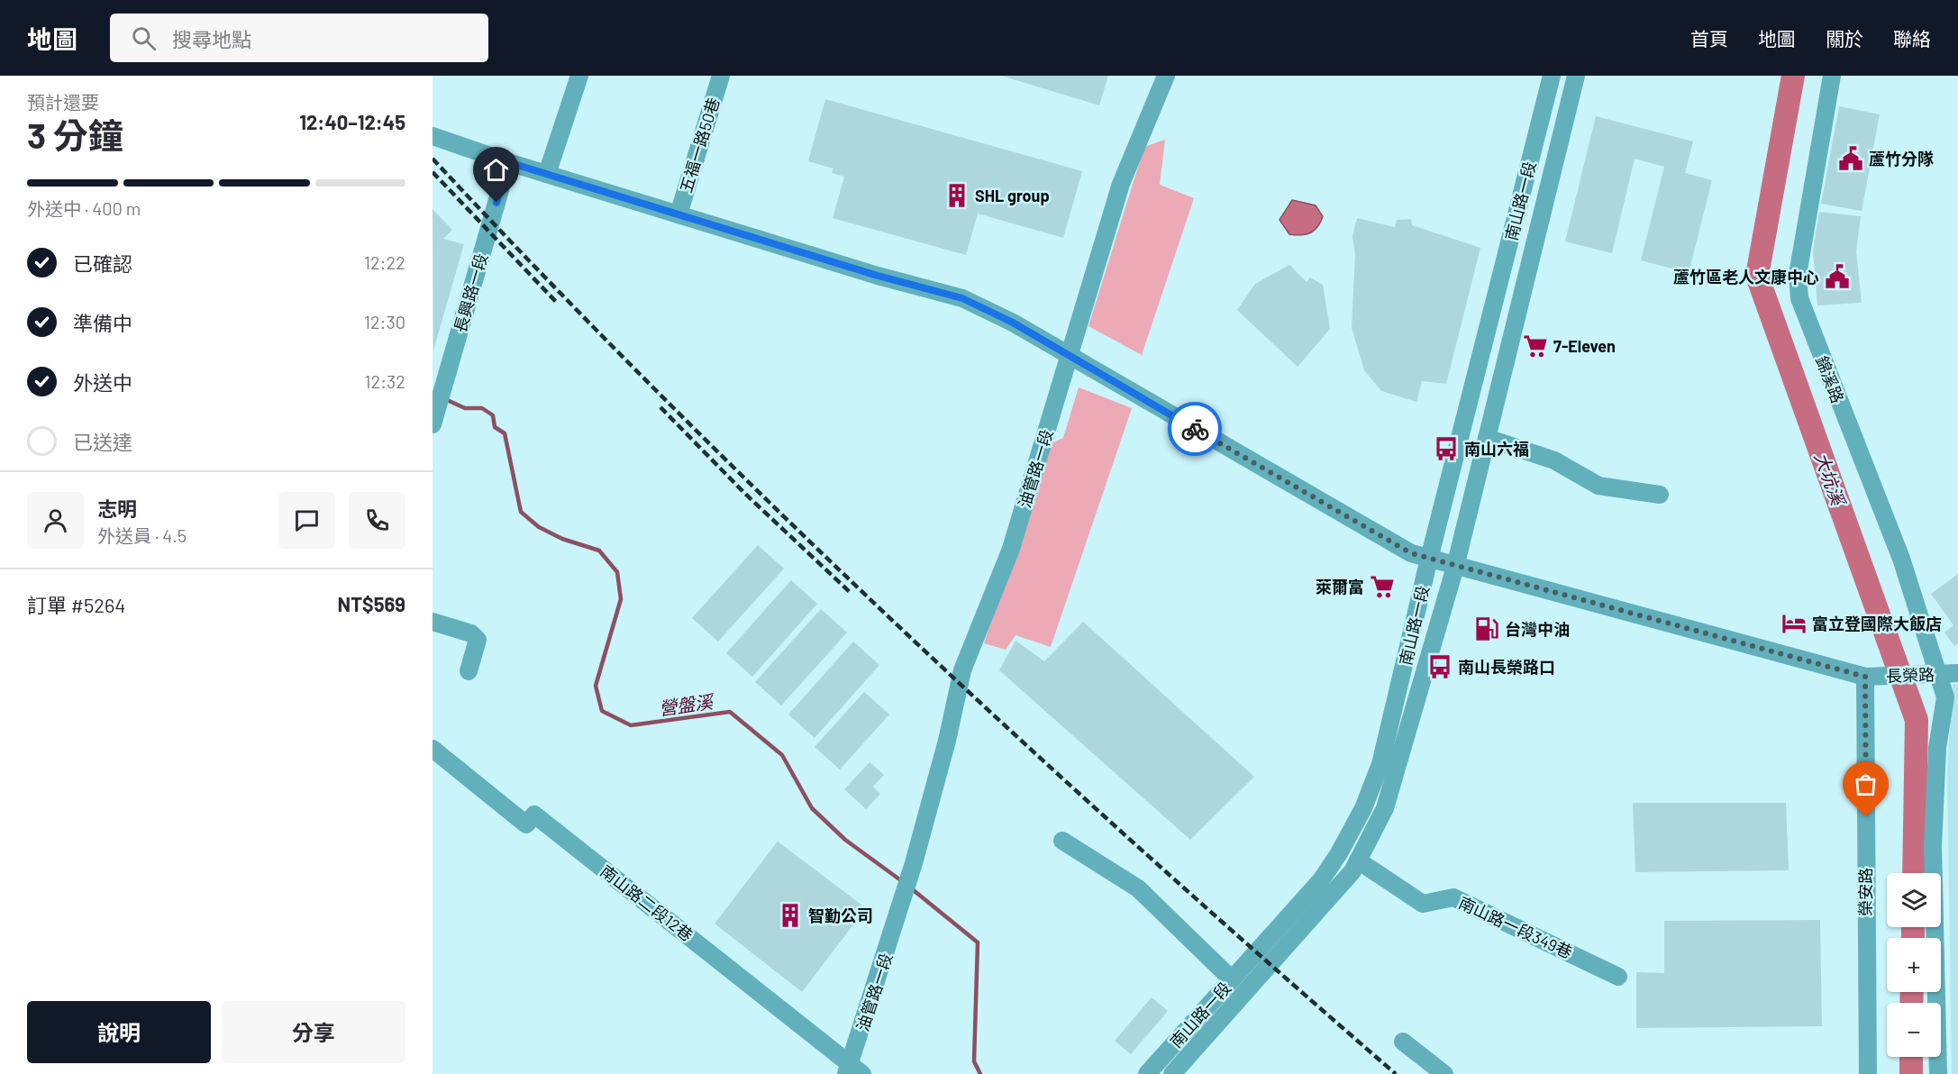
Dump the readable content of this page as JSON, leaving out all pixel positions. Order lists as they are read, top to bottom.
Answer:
{
  "streets": {
    "street": [
      "五福一路50巷",
      "南山路一段",
      "長興路一段",
      "錦溪路",
      "油管路一段",
      "長榮路",
      "榮安路",
      "南山路二段12巷",
      "南山路一段349巷"
    ]
  },
  "crossings": [
    ["五福一路50巷", "長榮路"],
    ["南山路一段", "長榮路"],
    ["南山路一段", "南山路一段349巷"],
    ["長興路一段", "長榮路"],
    ["錦溪路", "長榮路"],
    ["油管路一段", "長榮路"],
    ["油管路一段", "南山路二段12巷"],
    ["長榮路", "榮安路"]
  ],
  "water": ["大坑溪", "營盤溪"],
  "places": {
    "public building": ["蘆竹分隊", "蘆竹區老人文康中心"],
    "building": ["SHL group", "智勤公司"],
    "supermarket": ["7-Eleven", "萊爾富"],
    "bus stop": ["南山六福", "南山長榮路口"],
    "hotel": ["富立登國際大飯店"],
    "fuel station": ["台灣中油"]
  },
  "page": {
    "header": "地圖",
    "search": "搜尋地點",
    "nav": [
      "首頁",
      "地圖",
      "關於",
      "聯絡"
    ],
    "heading": ["3 分鐘", "預計還要", "12:40–12:45"],
    "panel": [
      "志明",
      "外送員 · 4.5",
      "訂單 #5264",
      "NT$569"
    ],
    "bar": "外送中 · 400 m",
    "list": [
      ["已確認", "12:22"],
      ["準備中", "12:30"],
      ["外送中", "12:32"],
      "已送達"
    ],
    "map_buttons": ["+", "−"],
    "buttons": ["說明", "分享"]
  }
}
